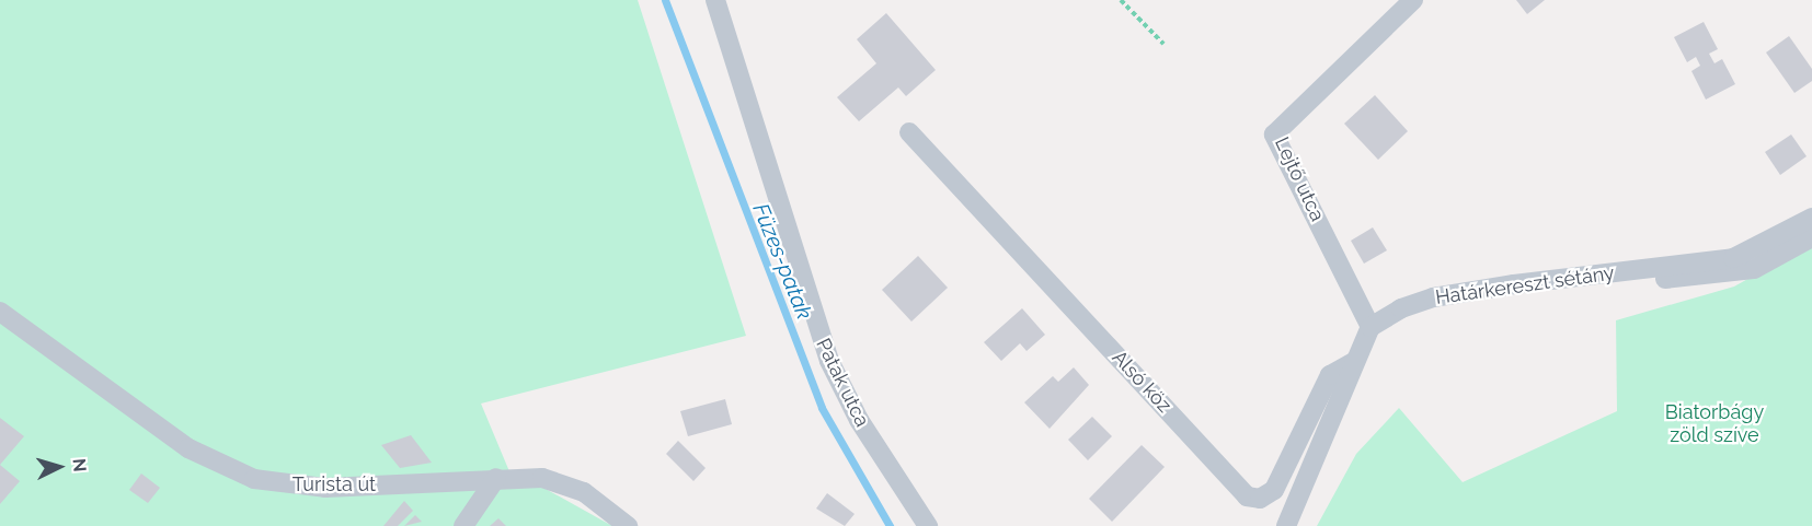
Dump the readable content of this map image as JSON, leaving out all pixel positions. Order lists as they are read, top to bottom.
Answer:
{
  "streets": {
    "street": [
      "Lejtő utca",
      "Határkereszt sétány",
      "Alsó köz",
      "Patak utca",
      "Turista út"
    ]
  },
  "crossings": [
    ["Lejtő utca", "Határkereszt sétány"]
  ],
  "water": ["Füzes-patak"],
  "parks": ["Biatorbágy zöld szíve"],
  "north": "right"
}
